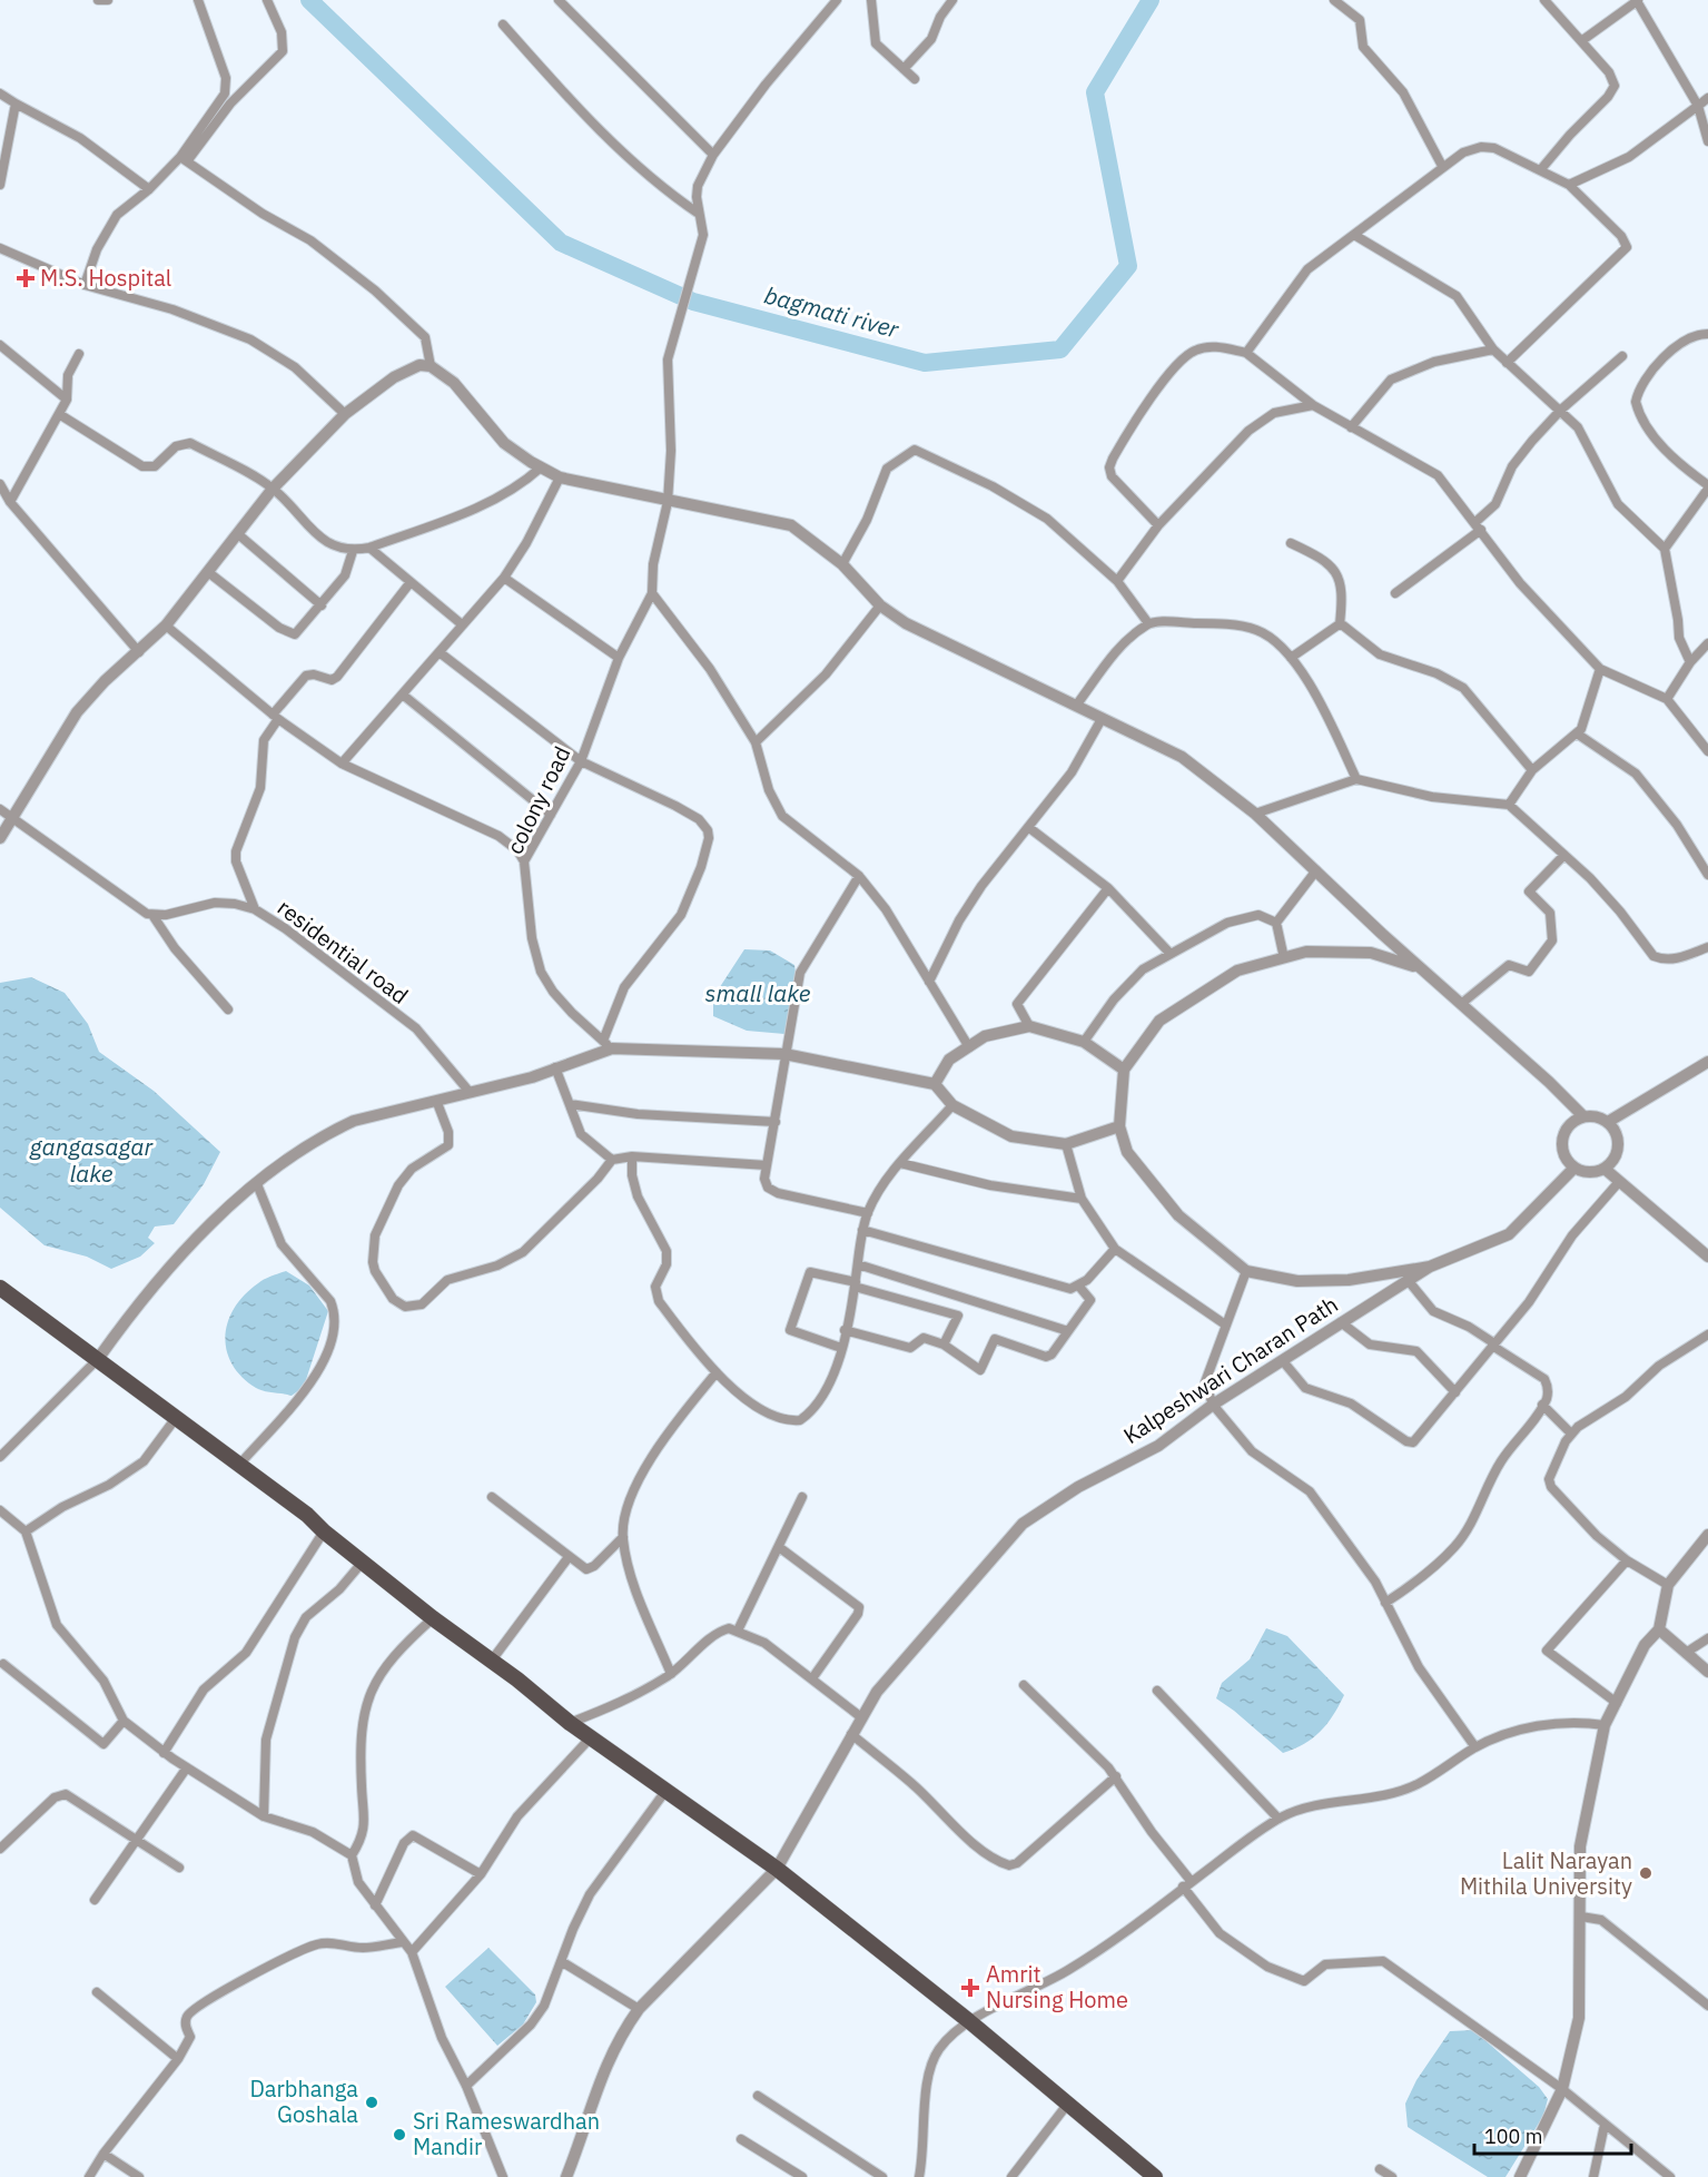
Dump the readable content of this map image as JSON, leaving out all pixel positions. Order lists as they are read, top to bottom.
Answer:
{
  "streets": {
    "street": ["colony road", "residential road", "Kalpeshwari Charan Path"]
  },
  "water": ["bagmati river", "small lake", "gangasagar lake"],
  "places": {
    "health": ["M.S. Hospital", "Amrit Nursing Home"],
    "other": ["Lalit Narayan Mithila University", "Darbhanga Goshala", "Sri Rameswardhan Mandir"]
  },
  "scale_bar": "100 m"
}
